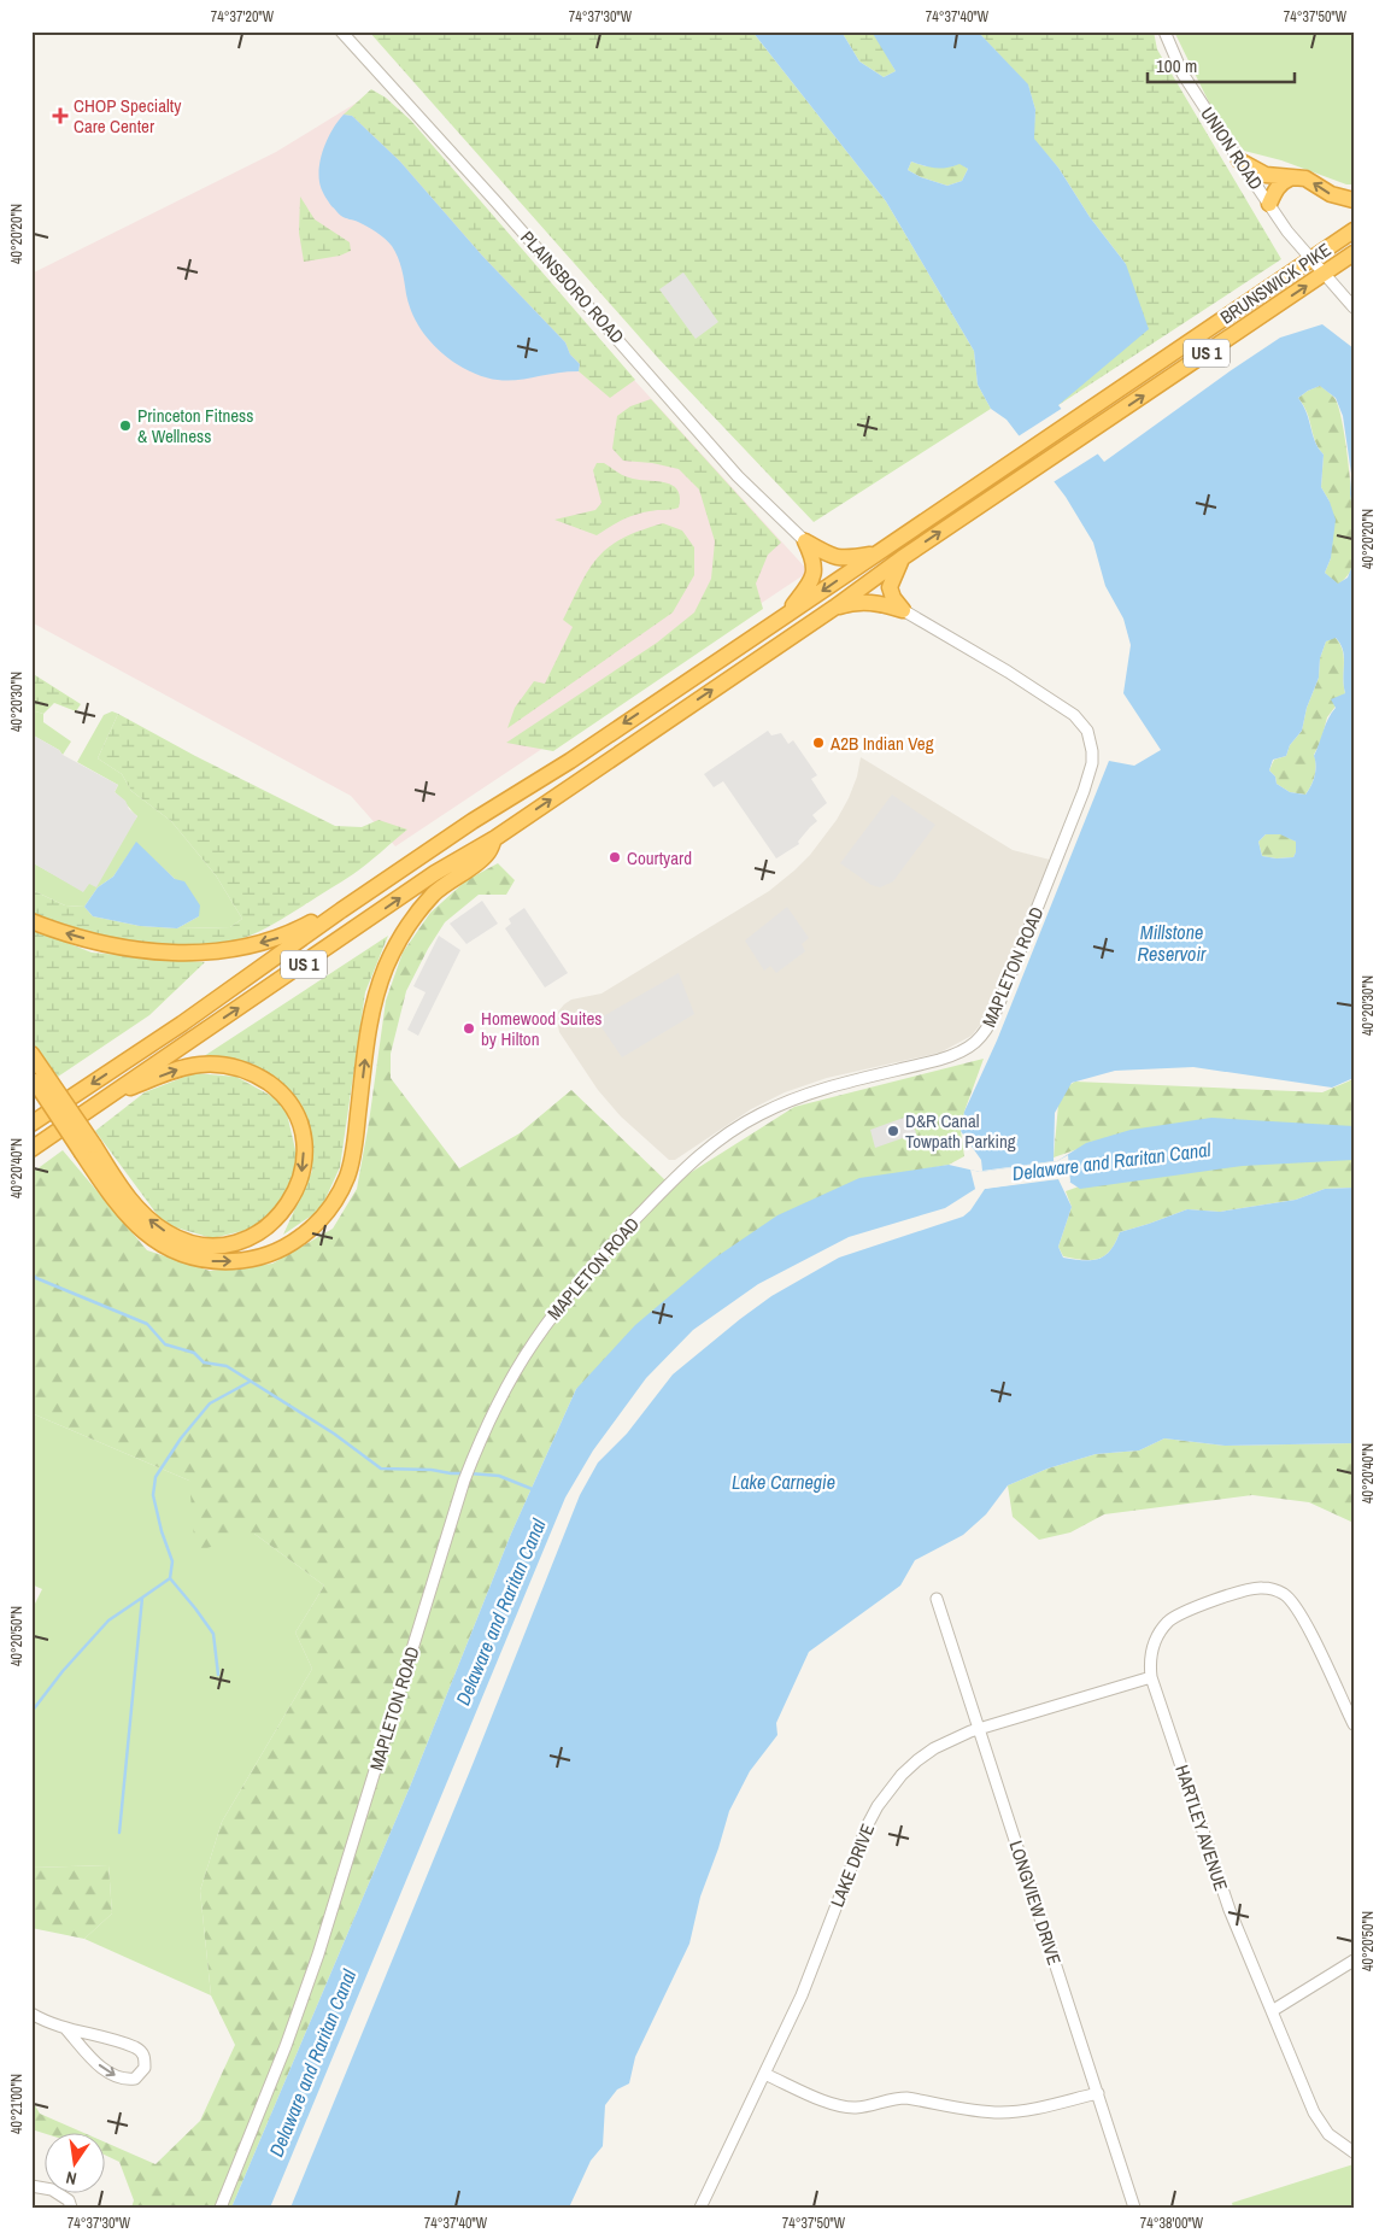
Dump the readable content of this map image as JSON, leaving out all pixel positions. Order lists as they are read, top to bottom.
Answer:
{
  "streets": {
    "highway": ["BRUNSWICK PIKE", "US 1"],
    "street": [
      "UNION ROAD",
      "PLAINSBORO ROAD",
      "MAPLETON ROAD",
      "HARTLEY AVENUE",
      "LAKE DRIVE",
      "LONGVIEW DRIVE"
    ]
  },
  "crossings": [
    ["UNION ROAD", "BRUNSWICK PIKE"],
    ["BRUNSWICK PIKE", "US 1"],
    ["HARTLEY AVENUE", "LAKE DRIVE"],
    ["LAKE DRIVE", "LONGVIEW DRIVE"]
  ],
  "water": ["Millstone Reservoir", "Delaware and Raritan Canal", "Lake Carnegie"],
  "places": {
    "health": ["CHOP Specialty Care Center"],
    "other": [
      "Princeton Fitness & Wellness",
      "A2B Indian Veg",
      "Courtyard",
      "Homewood Suites by Hilton",
      "D&R Canal Towpath Parking"
    ]
  },
  "scale_bar": "100 m",
  "north": "bottom",
  "coordinates": [
    "74°37'20\"W",
    "74°37'30\"W",
    "74°37'40\"W",
    "74°37'50\"W",
    "40°20'20\"N",
    "40°20'30\"N",
    "40°20'40\"N",
    "40°20'50\"N",
    "40°21'00\"N",
    "74°38'00\"W"
  ]
}
